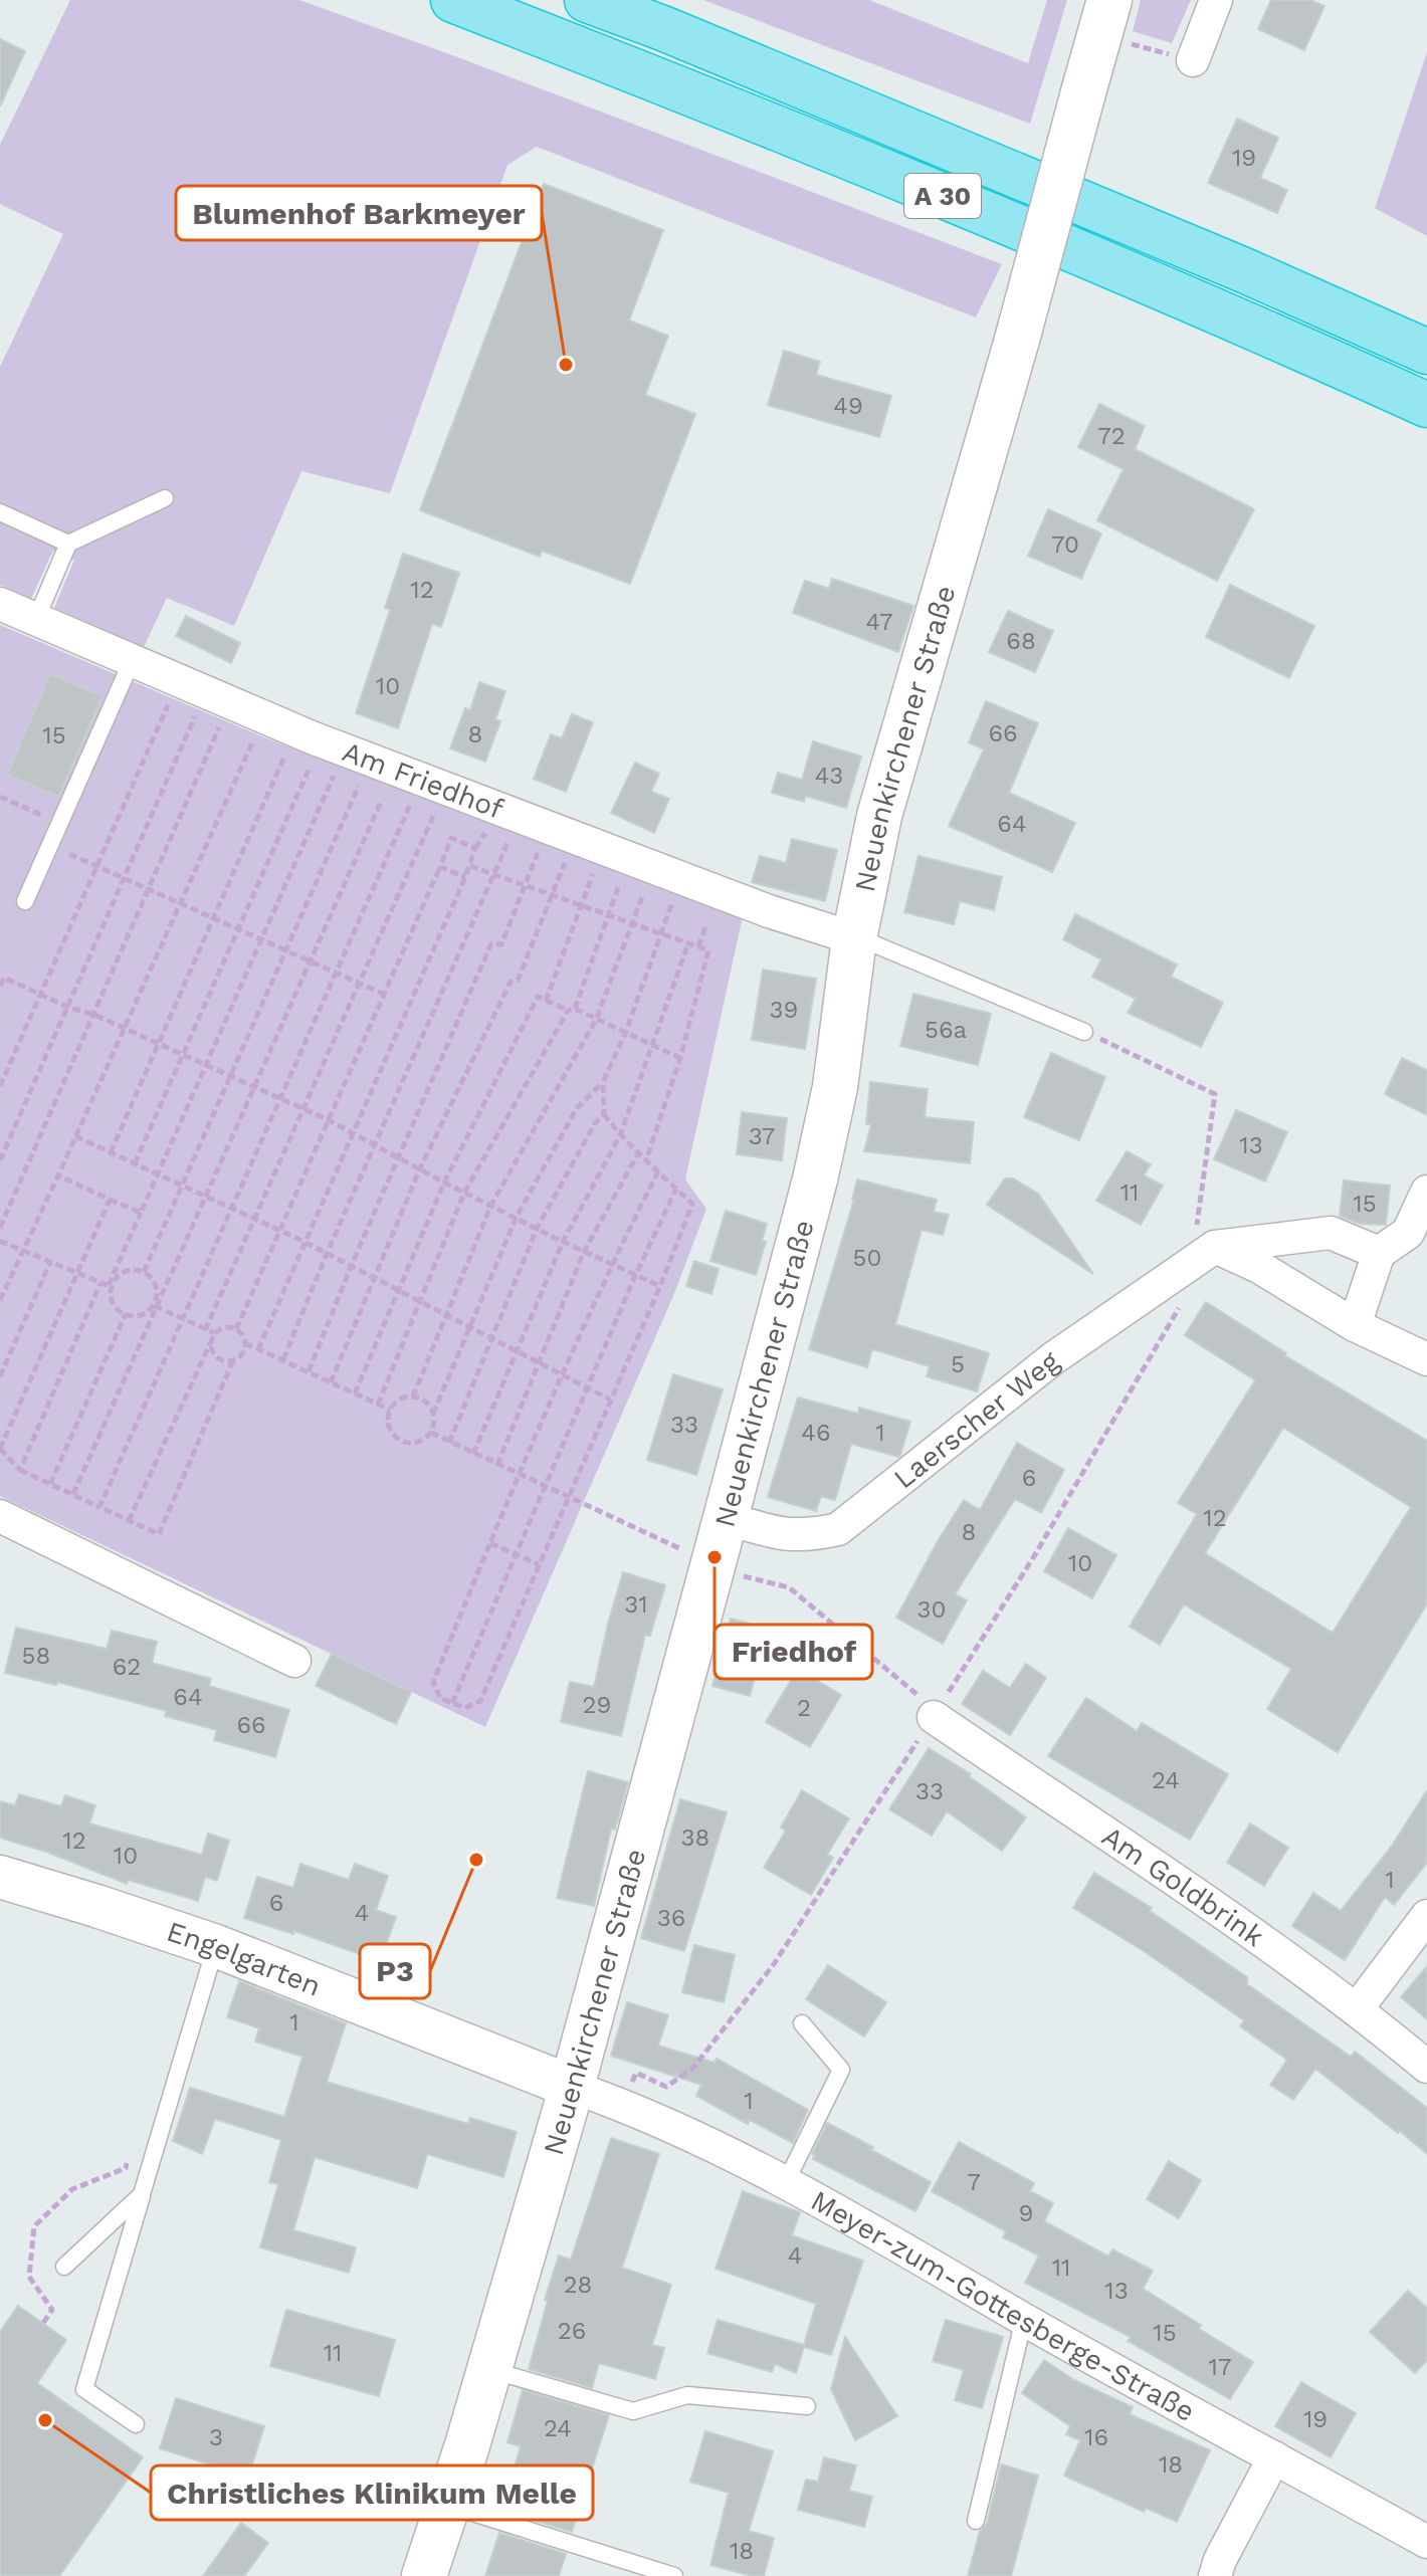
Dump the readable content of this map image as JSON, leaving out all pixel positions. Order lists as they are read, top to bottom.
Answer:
{
  "streets": {
    "highway": ["A 30"],
    "main road": ["Neuenkirchener Straße"],
    "street": [
      "Am Friedhof",
      "Laerscher Weg",
      "Am Goldbrink",
      "Engelgarten",
      "Meyer-zum-Gottesberge-Straße"
    ]
  },
  "crossings": [
    ["Neuenkirchener Straße", "Am Friedhof"],
    ["Neuenkirchener Straße", "Laerscher Weg"],
    ["Neuenkirchener Straße", "Engelgarten"],
    ["Neuenkirchener Straße", "Meyer-zum-Gottesberge-Straße"],
    ["Engelgarten", "Meyer-zum-Gottesberge-Straße"]
  ],
  "places": [
    "Blumenhof Barkmeyer",
    "Friedhof",
    "P3",
    "Christliches Klinikum Melle"
  ],
  "house_numbers": [
    "19",
    "49",
    "72",
    "70",
    "12",
    "47",
    "68",
    "10",
    "66",
    "8",
    "15",
    "43",
    "64",
    "39",
    "56a",
    "37",
    "13",
    "11",
    "15",
    "50",
    "5",
    "33",
    "46",
    "1",
    "6",
    "12",
    "8",
    "10",
    "31",
    "30",
    "58",
    "62",
    "64",
    "29",
    "2",
    "66",
    "24",
    "33",
    "38",
    "12",
    "10",
    "1",
    "6",
    "4",
    "36",
    "1",
    "1",
    "7",
    "9",
    "4",
    "11",
    "28",
    "13",
    "26",
    "15",
    "11",
    "17",
    "19",
    "24",
    "3",
    "16",
    "18",
    "18"
  ]
}
